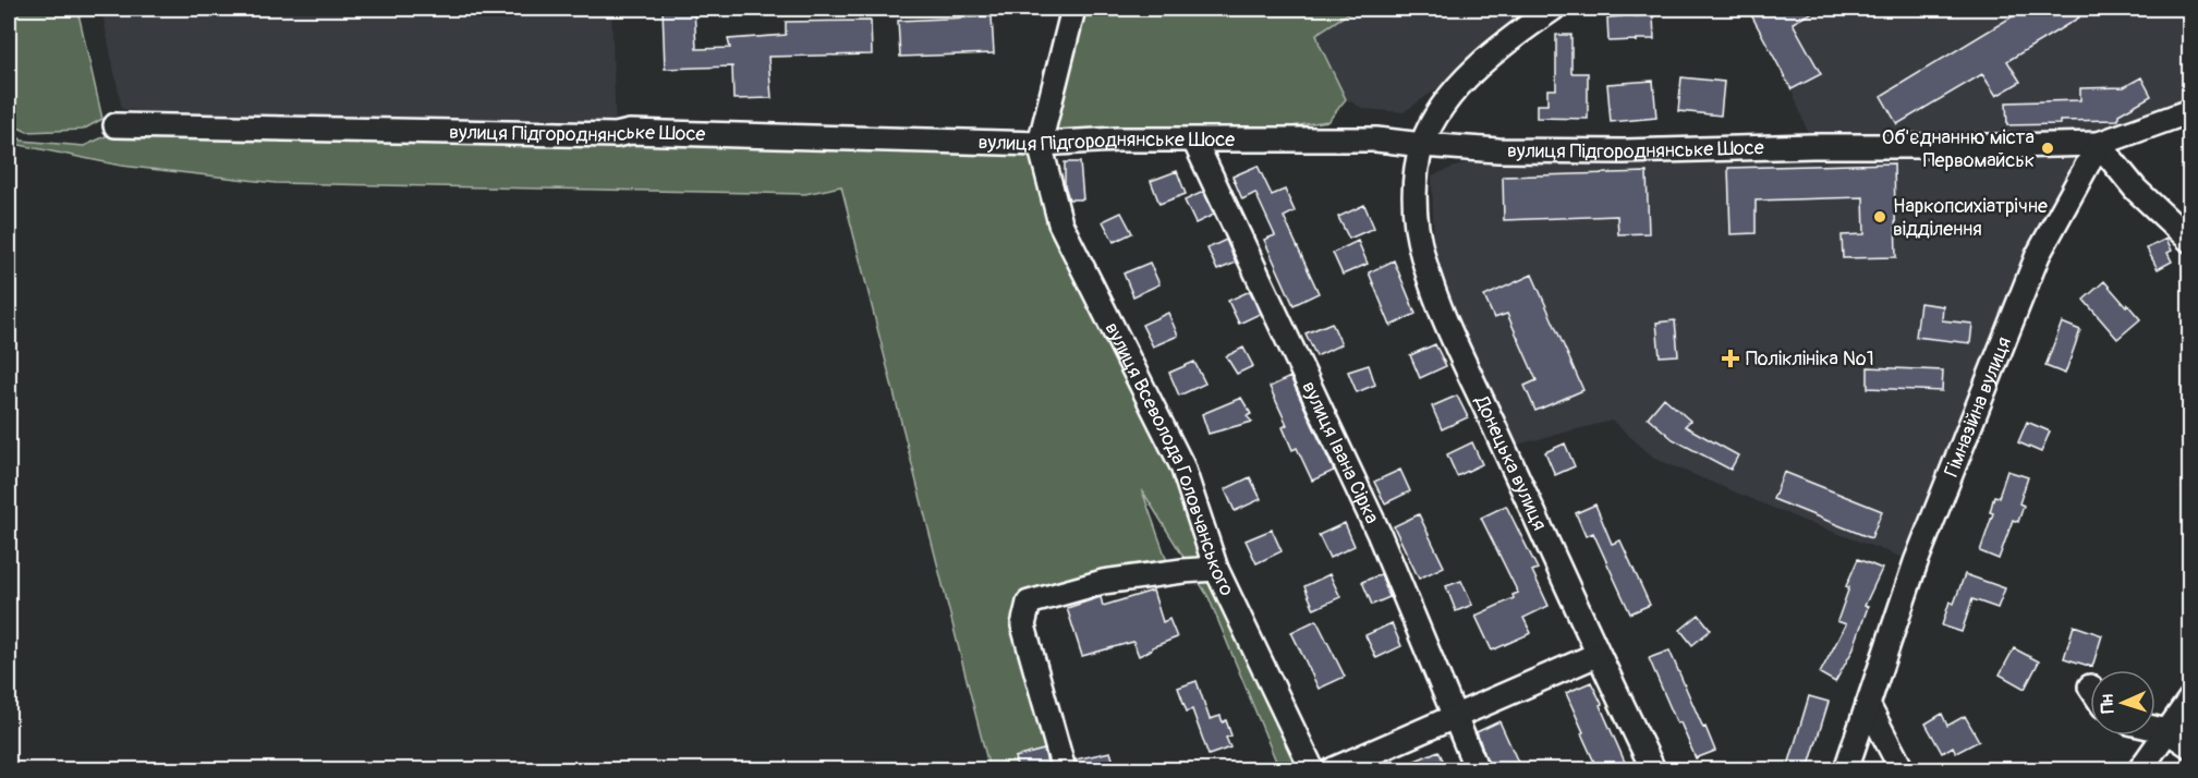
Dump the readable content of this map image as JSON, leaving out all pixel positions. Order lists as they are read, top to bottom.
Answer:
{
  "streets": {
    "street": [
      "вулиця Підгороднянське Шосе",
      "Гімназійна вулиця",
      "вулиця Івана Сірка",
      "вулиця Всеволода Головчанського",
      "Донецька вулиця"
    ]
  },
  "crossings": [
    ["вулиця Підгороднянське Шосе", "Гімназійна вулиця"],
    ["вулиця Підгороднянське Шосе", "вулиця Івана Сірка"],
    ["вулиця Підгороднянське Шосе", "вулиця Всеволода Головчанського"],
    ["вулиця Підгороднянське Шосе", "Донецька вулиця"]
  ],
  "places": {
    "other": ["Об'єднанню міста Первомайськ", "Наркопсихіатрічне відділення"],
    "health": ["Поліклініка №1"]
  },
  "north": "left"
}
